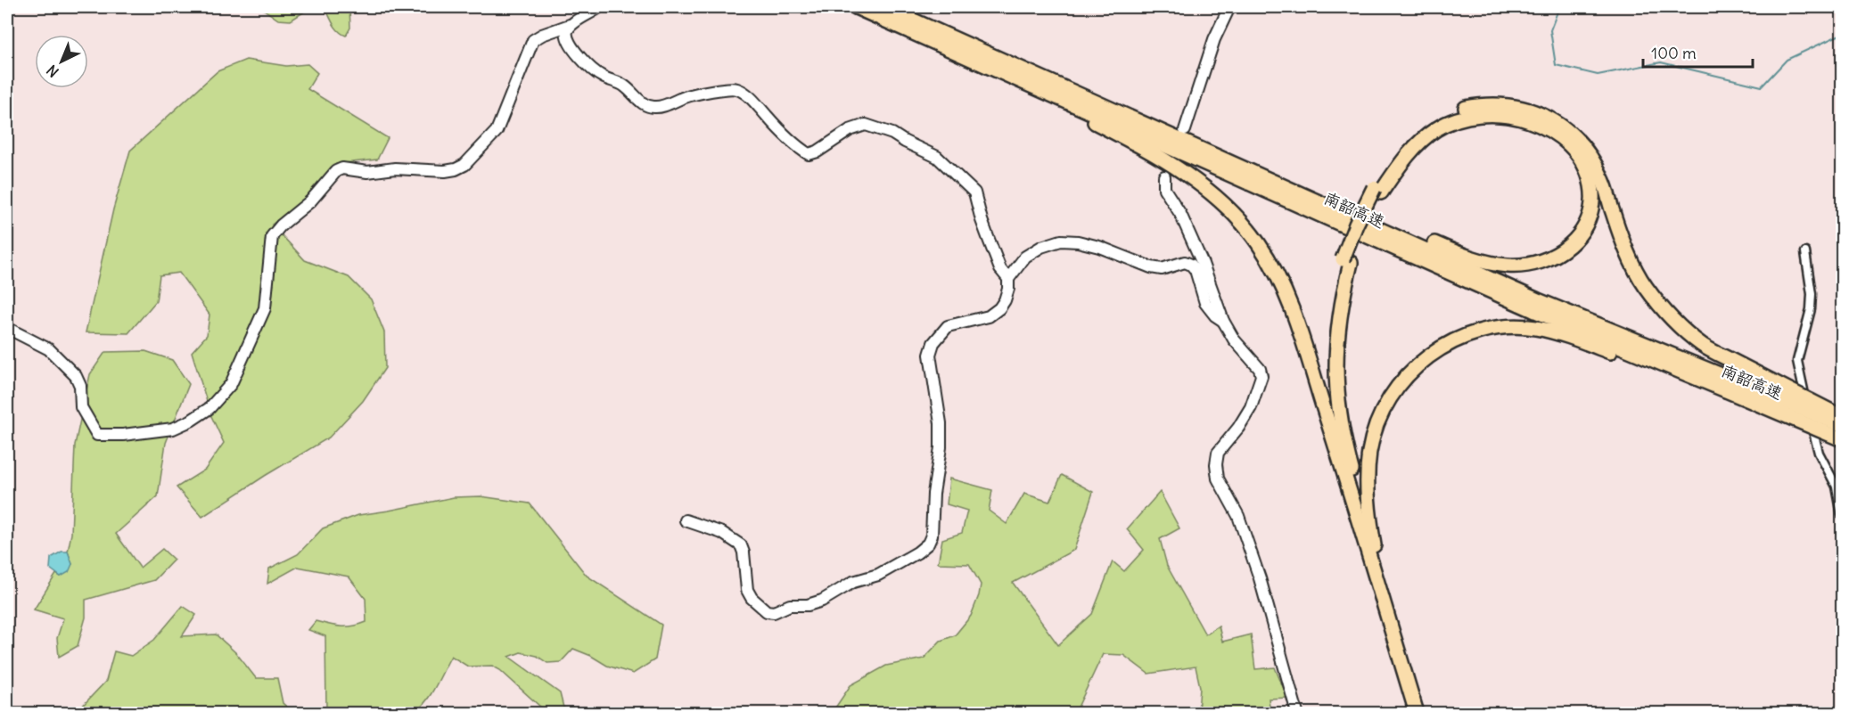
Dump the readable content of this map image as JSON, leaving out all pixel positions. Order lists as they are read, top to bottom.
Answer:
{
  "streets": {
    "highway": ["南韶高速"]
  },
  "scale_bar": "100 m",
  "north": "bottom left"
}
